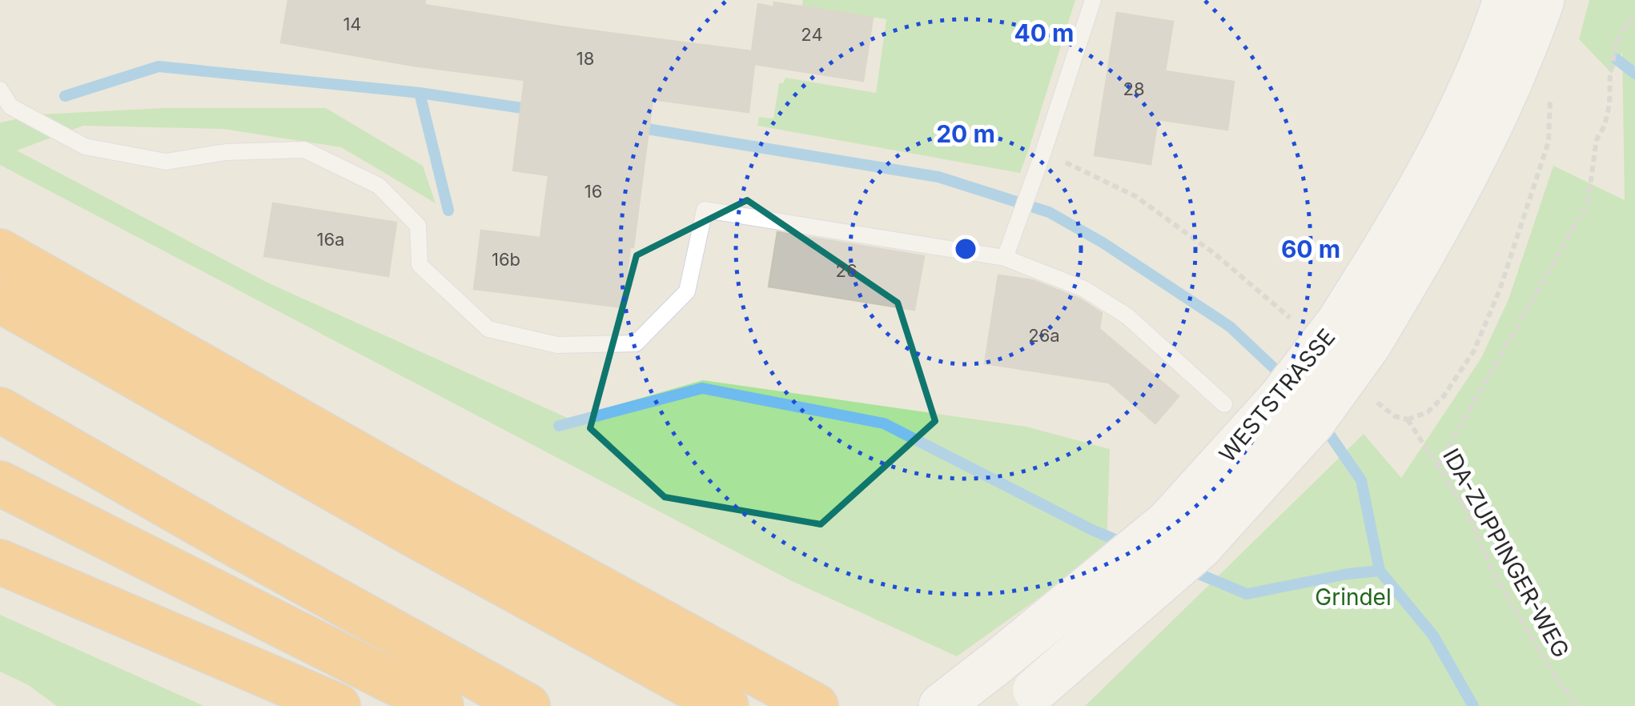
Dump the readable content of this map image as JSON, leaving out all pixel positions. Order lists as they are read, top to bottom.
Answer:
{
  "streets": {
    "main road": ["WESTSTRASSE"],
    "path": ["IDA-ZUPPINGER-WEG"]
  },
  "parks": ["Grindel"],
  "house_numbers": [
    "14",
    "24",
    "18",
    "28",
    "16",
    "16a",
    "16b",
    "26",
    "26a"
  ],
  "rings": ["40 m", "20 m", "60 m"]
}
